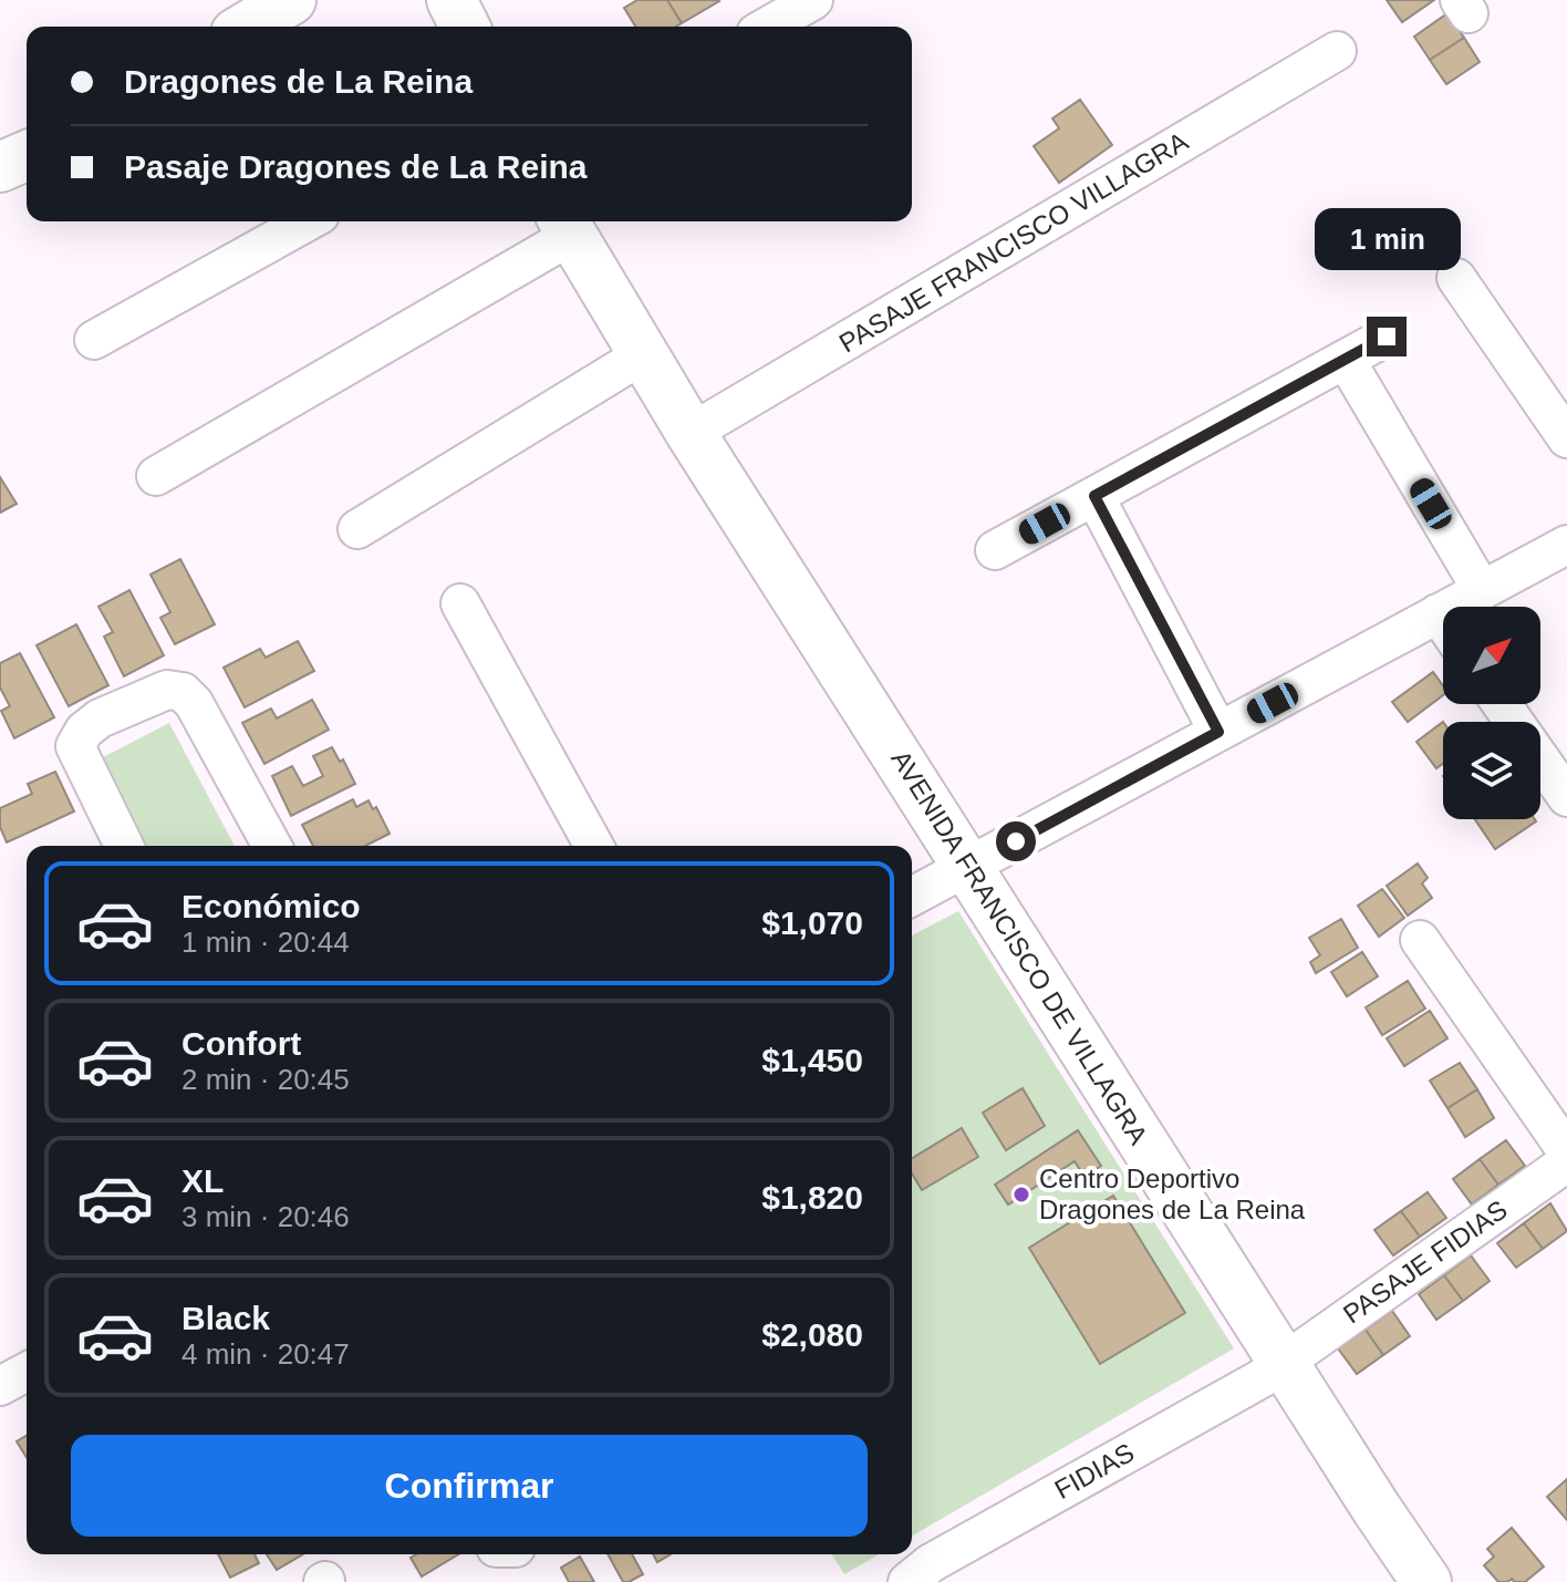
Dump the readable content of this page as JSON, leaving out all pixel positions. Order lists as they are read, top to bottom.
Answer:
{
  "streets": {
    "street": [
      "PASAJE FRANCISCO VILLAGRA",
      "AVENIDA FRANCISCO DE VILLAGRA",
      "PASAJE FIDIAS",
      "FIDIAS"
    ]
  },
  "crossings": [
    ["PASAJE FRANCISCO VILLAGRA", "AVENIDA FRANCISCO DE VILLAGRA"],
    ["AVENIDA FRANCISCO DE VILLAGRA", "PASAJE FIDIAS"],
    ["AVENIDA FRANCISCO DE VILLAGRA", "FIDIAS"],
    ["PASAJE FIDIAS", "FIDIAS"]
  ],
  "places": ["Centro Deportivo Dragones de La Reina"],
  "north": "top right",
  "page": {
    "banner": ["Dragones de La Reina", "Pasaje Dragones de La Reina"],
    "bubble": "1 min",
    "list": [
      {
        "name": "Económico",
        "note": "1 min · 20:44",
        "value": "$1,070"
      },
      {
        "name": "Confort",
        "note": "2 min · 20:45",
        "value": "$1,450"
      },
      {
        "name": "XL",
        "note": "3 min · 20:46",
        "value": "$1,820"
      },
      {
        "name": "Black",
        "note": "4 min · 20:47",
        "value": "$2,080"
      }
    ],
    "buttons": "Confirmar"
  }
}
